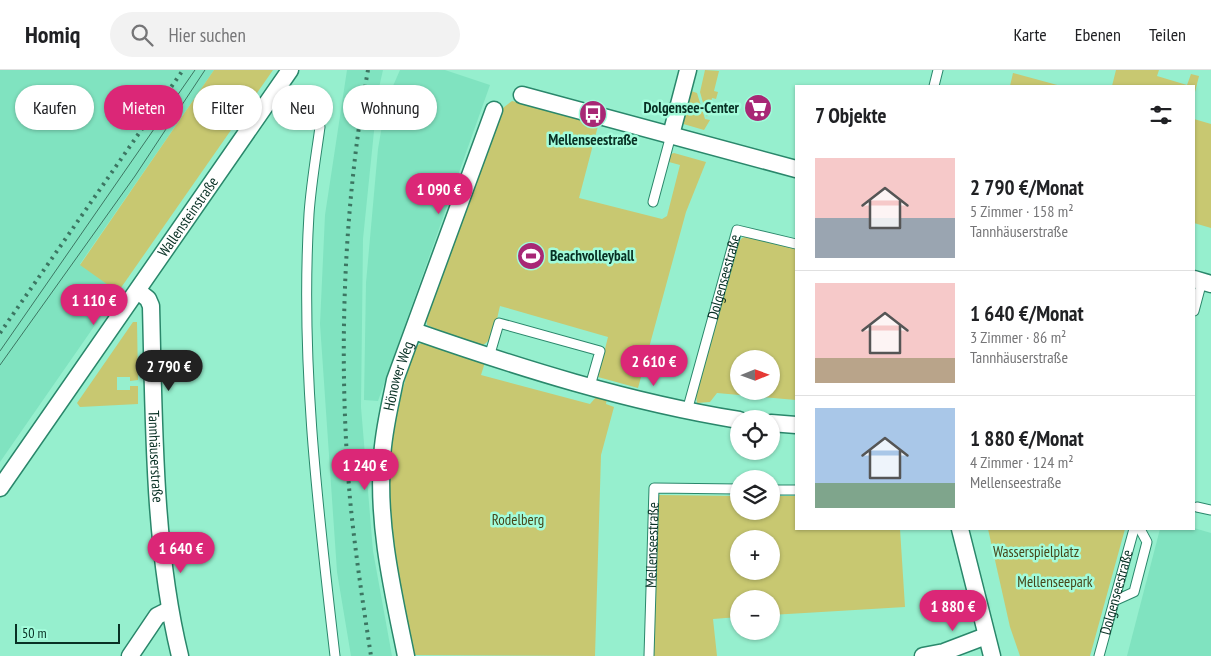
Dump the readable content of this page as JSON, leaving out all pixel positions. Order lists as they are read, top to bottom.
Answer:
{
  "streets": {
    "street": ["Wallensteinstraße", "Hönower Weg", "Tannhäuserstraße"],
    "lane": ["Dolgenseestraße", "Mellenseestraße"]
  },
  "crossings": [
    ["Wallensteinstraße", "Tannhäuserstraße"]
  ],
  "parks": ["Rodelberg", "Wasserspielplatz", "Mellenseepark"],
  "places": {
    "supermarket": ["Dolgensee-Center"],
    "bus stop": ["Mellenseestraße"],
    "sports": ["Beachvolleyball"]
  },
  "scale_bar": "50 m",
  "north": "right",
  "page": {
    "header": "Homiq",
    "search": "Hier suchen",
    "nav": ["Karte", "Ebenen", "Teilen"],
    "chip": [
      "Kaufen",
      "Mieten",
      "Filter",
      "Neu",
      "Wohnung"
    ],
    "heading": "7 Objekte",
    "list": [
      {
        "name": "2 790 €/Monat",
        "note": "5 Zimmer · 158 m² · Tannhäuserstraße"
      },
      {
        "name": "1 640 €/Monat",
        "note": "3 Zimmer · 86 m² · Tannhäuserstraße"
      },
      {
        "name": "1 880 €/Monat",
        "note": "4 Zimmer · 124 m² · Mellenseestraße"
      }
    ],
    "price": [
      "1 090 €",
      "1 110 €",
      "2 610 €",
      "2 790 €",
      "1 240 €",
      "1 640 €",
      "1 880 €"
    ],
    "map_buttons": ["+", "−"],
    "scale": "50 m"
  }
}
